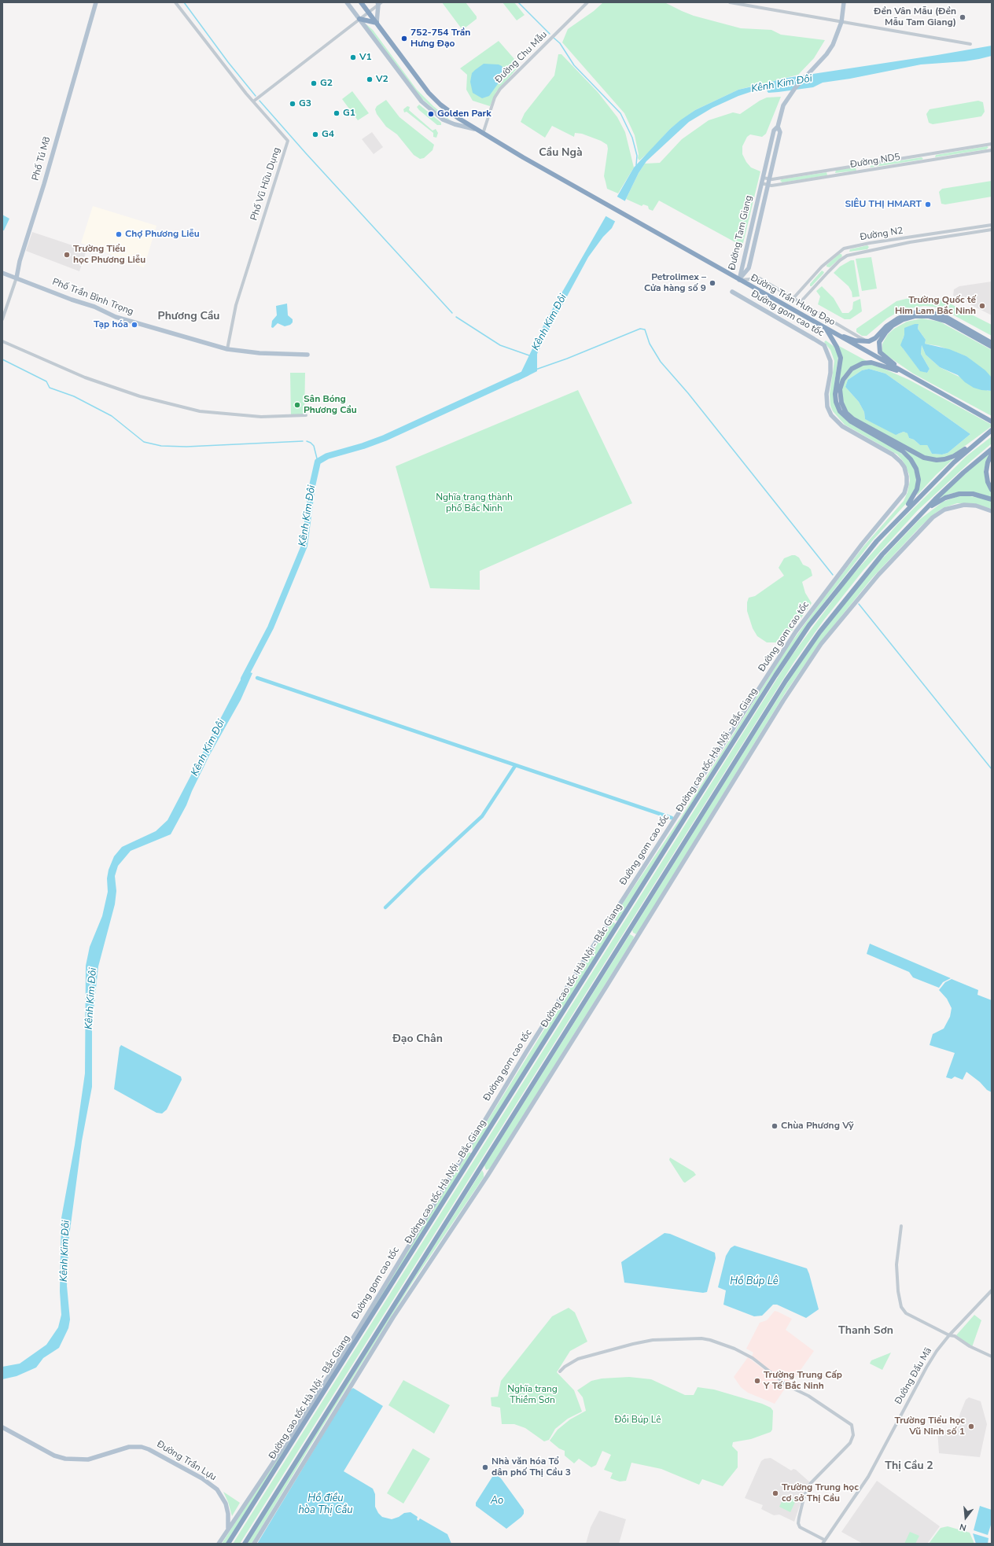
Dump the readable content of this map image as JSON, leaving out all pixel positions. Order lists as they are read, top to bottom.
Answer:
{
  "streets": {
    "highway": ["Đường Trần Hưng Đạo", "Đường cao tốc Hà Nội - Bắc Giang"],
    "main road": [
      "Phố Tú Mỡ",
      "Đường Tam Giang",
      "Phố Trần Bình Trọng",
      "Đường gom cao tốc",
      "Đường Trần Lựu"
    ],
    "street": [
      "Đường Chu Mẫu",
      "Đường ND5",
      "Phố Vũ Hữu Dụng",
      "Đường N2",
      "Đường Đấu Mã"
    ]
  },
  "crossings": [
    ["Đường Chu Mẫu", "Đường Trần Hưng Đạo"],
    ["Phố Tú Mỡ", "Phố Trần Bình Trọng"],
    ["Đường ND5", "Đường Tam Giang"],
    ["Phố Vũ Hữu Dụng", "Phố Trần Bình Trọng"],
    ["Đường Tam Giang", "Đường Trần Hưng Đạo"],
    ["Đường gom cao tốc", "Đường Trần Lựu"]
  ],
  "districts": [
    "Cầu Ngà",
    "Phương Cầu",
    "Đạo Chân",
    "Thanh Sơn",
    "Thị Cầu 2"
  ],
  "water": [
    "Kênh Kim Đôi",
    "Hồ Búp Lê",
    "Hồ điều hòa Thị Cầu",
    "Ao"
  ],
  "parks": ["Nghĩa trang thành phố Bắc Ninh", "Nghĩa trang Thiềm Sơn", "Đồi Búp Lê"],
  "places": [
    "Đền Vân Mẫu (Đền Mẫu Tam Giang)",
    "752-754 Trần Hưng Đạo",
    "V1",
    "V2",
    "G2",
    "G3",
    "G1",
    "Golden Park",
    "G4",
    "SIÊU THỊ HMART",
    "Chợ Phương Liễu",
    "Trường Tiểu học Phương Liễu",
    "Petrolimex – Cửa hàng số 9",
    "Trường Quốc tế Him Lam Bắc Ninh",
    "Tạp hóa",
    "Sân Bóng Phương Cầu",
    "Chùa Phương Vỹ",
    "Trường Trung Cấp Y Tế Bắc Ninh",
    "Trường Tiểu học Vũ Ninh số 1",
    "Nhà văn hóa Tổ dân phố Thị Cầu 3",
    "Trường Trung học cơ sở Thị Cầu"
  ],
  "north": "bottom"
}
